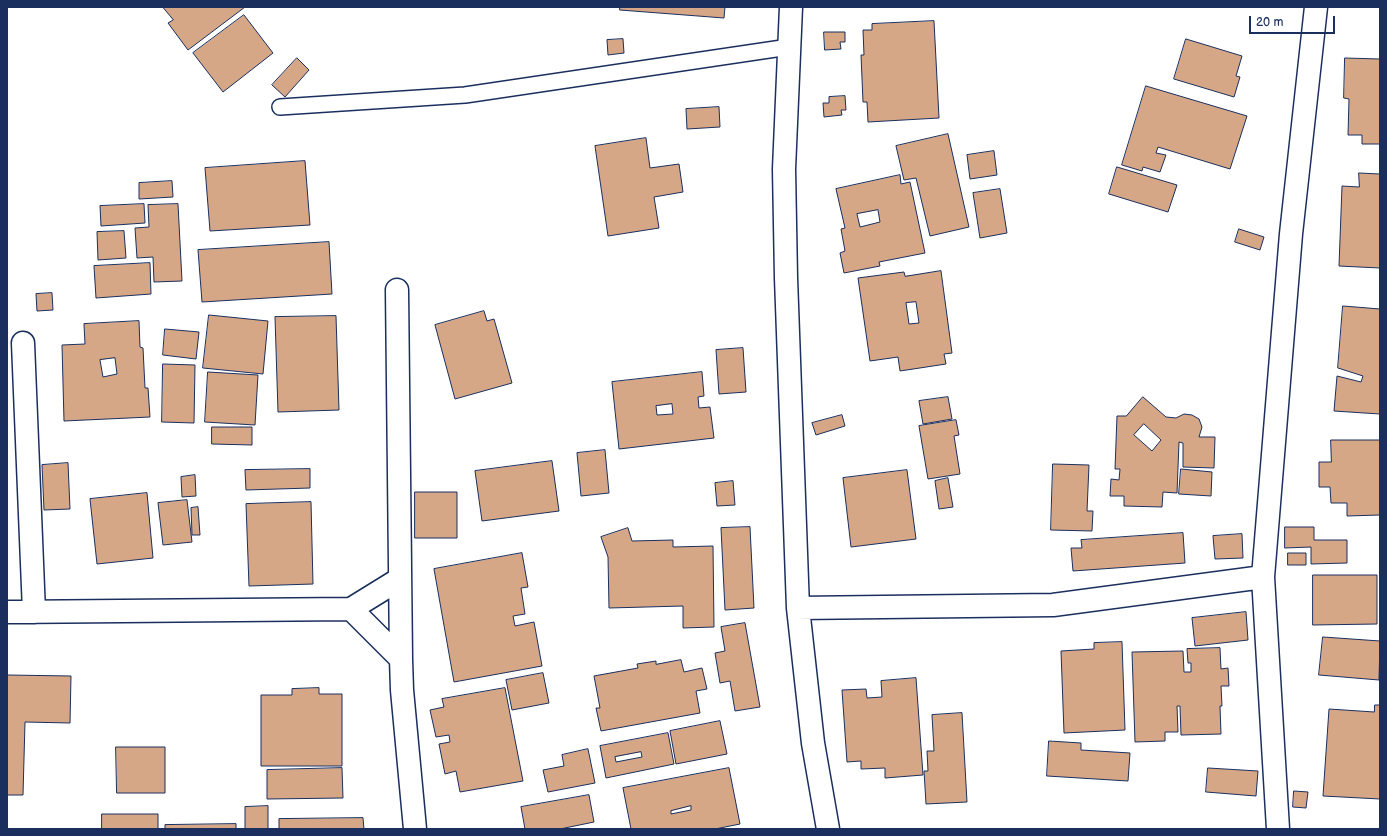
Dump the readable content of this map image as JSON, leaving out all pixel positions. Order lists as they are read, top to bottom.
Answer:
{
  "scale_bar": "20 m"
}
